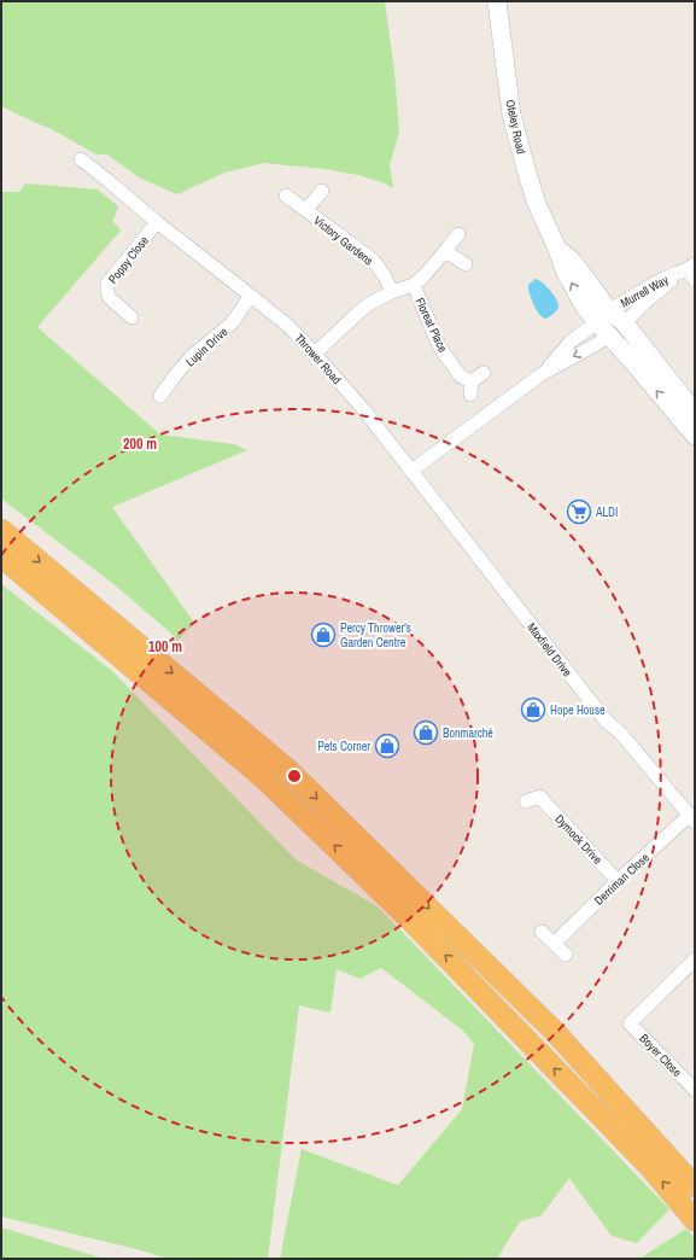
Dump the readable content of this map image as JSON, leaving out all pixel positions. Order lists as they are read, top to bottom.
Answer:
{
  "streets": {
    "main road": ["Oteley Road"],
    "street": [
      "Victory Gardens",
      "Poppy Close",
      "Murrell Way",
      "Floreat Place",
      "Lupin Drive",
      "Thrower Road",
      "Maxfield Drive",
      "Dymock Drive",
      "Derriman Close",
      "Boyer Close"
    ]
  },
  "crossings": [
    ["Oteley Road", "Murrell Way"],
    ["Poppy Close", "Thrower Road"],
    ["Lupin Drive", "Thrower Road"],
    ["Thrower Road", "Maxfield Drive"],
    ["Maxfield Drive", "Derriman Close"],
    ["Dymock Drive", "Derriman Close"]
  ],
  "places": {
    "supermarket": ["ALDI"],
    "shop": [
      "Percy Thrower's Garden Centre",
      "Hope House",
      "Bonmarché",
      "Pets Corner"
    ]
  },
  "rings": ["200 m", "100 m"]
}
